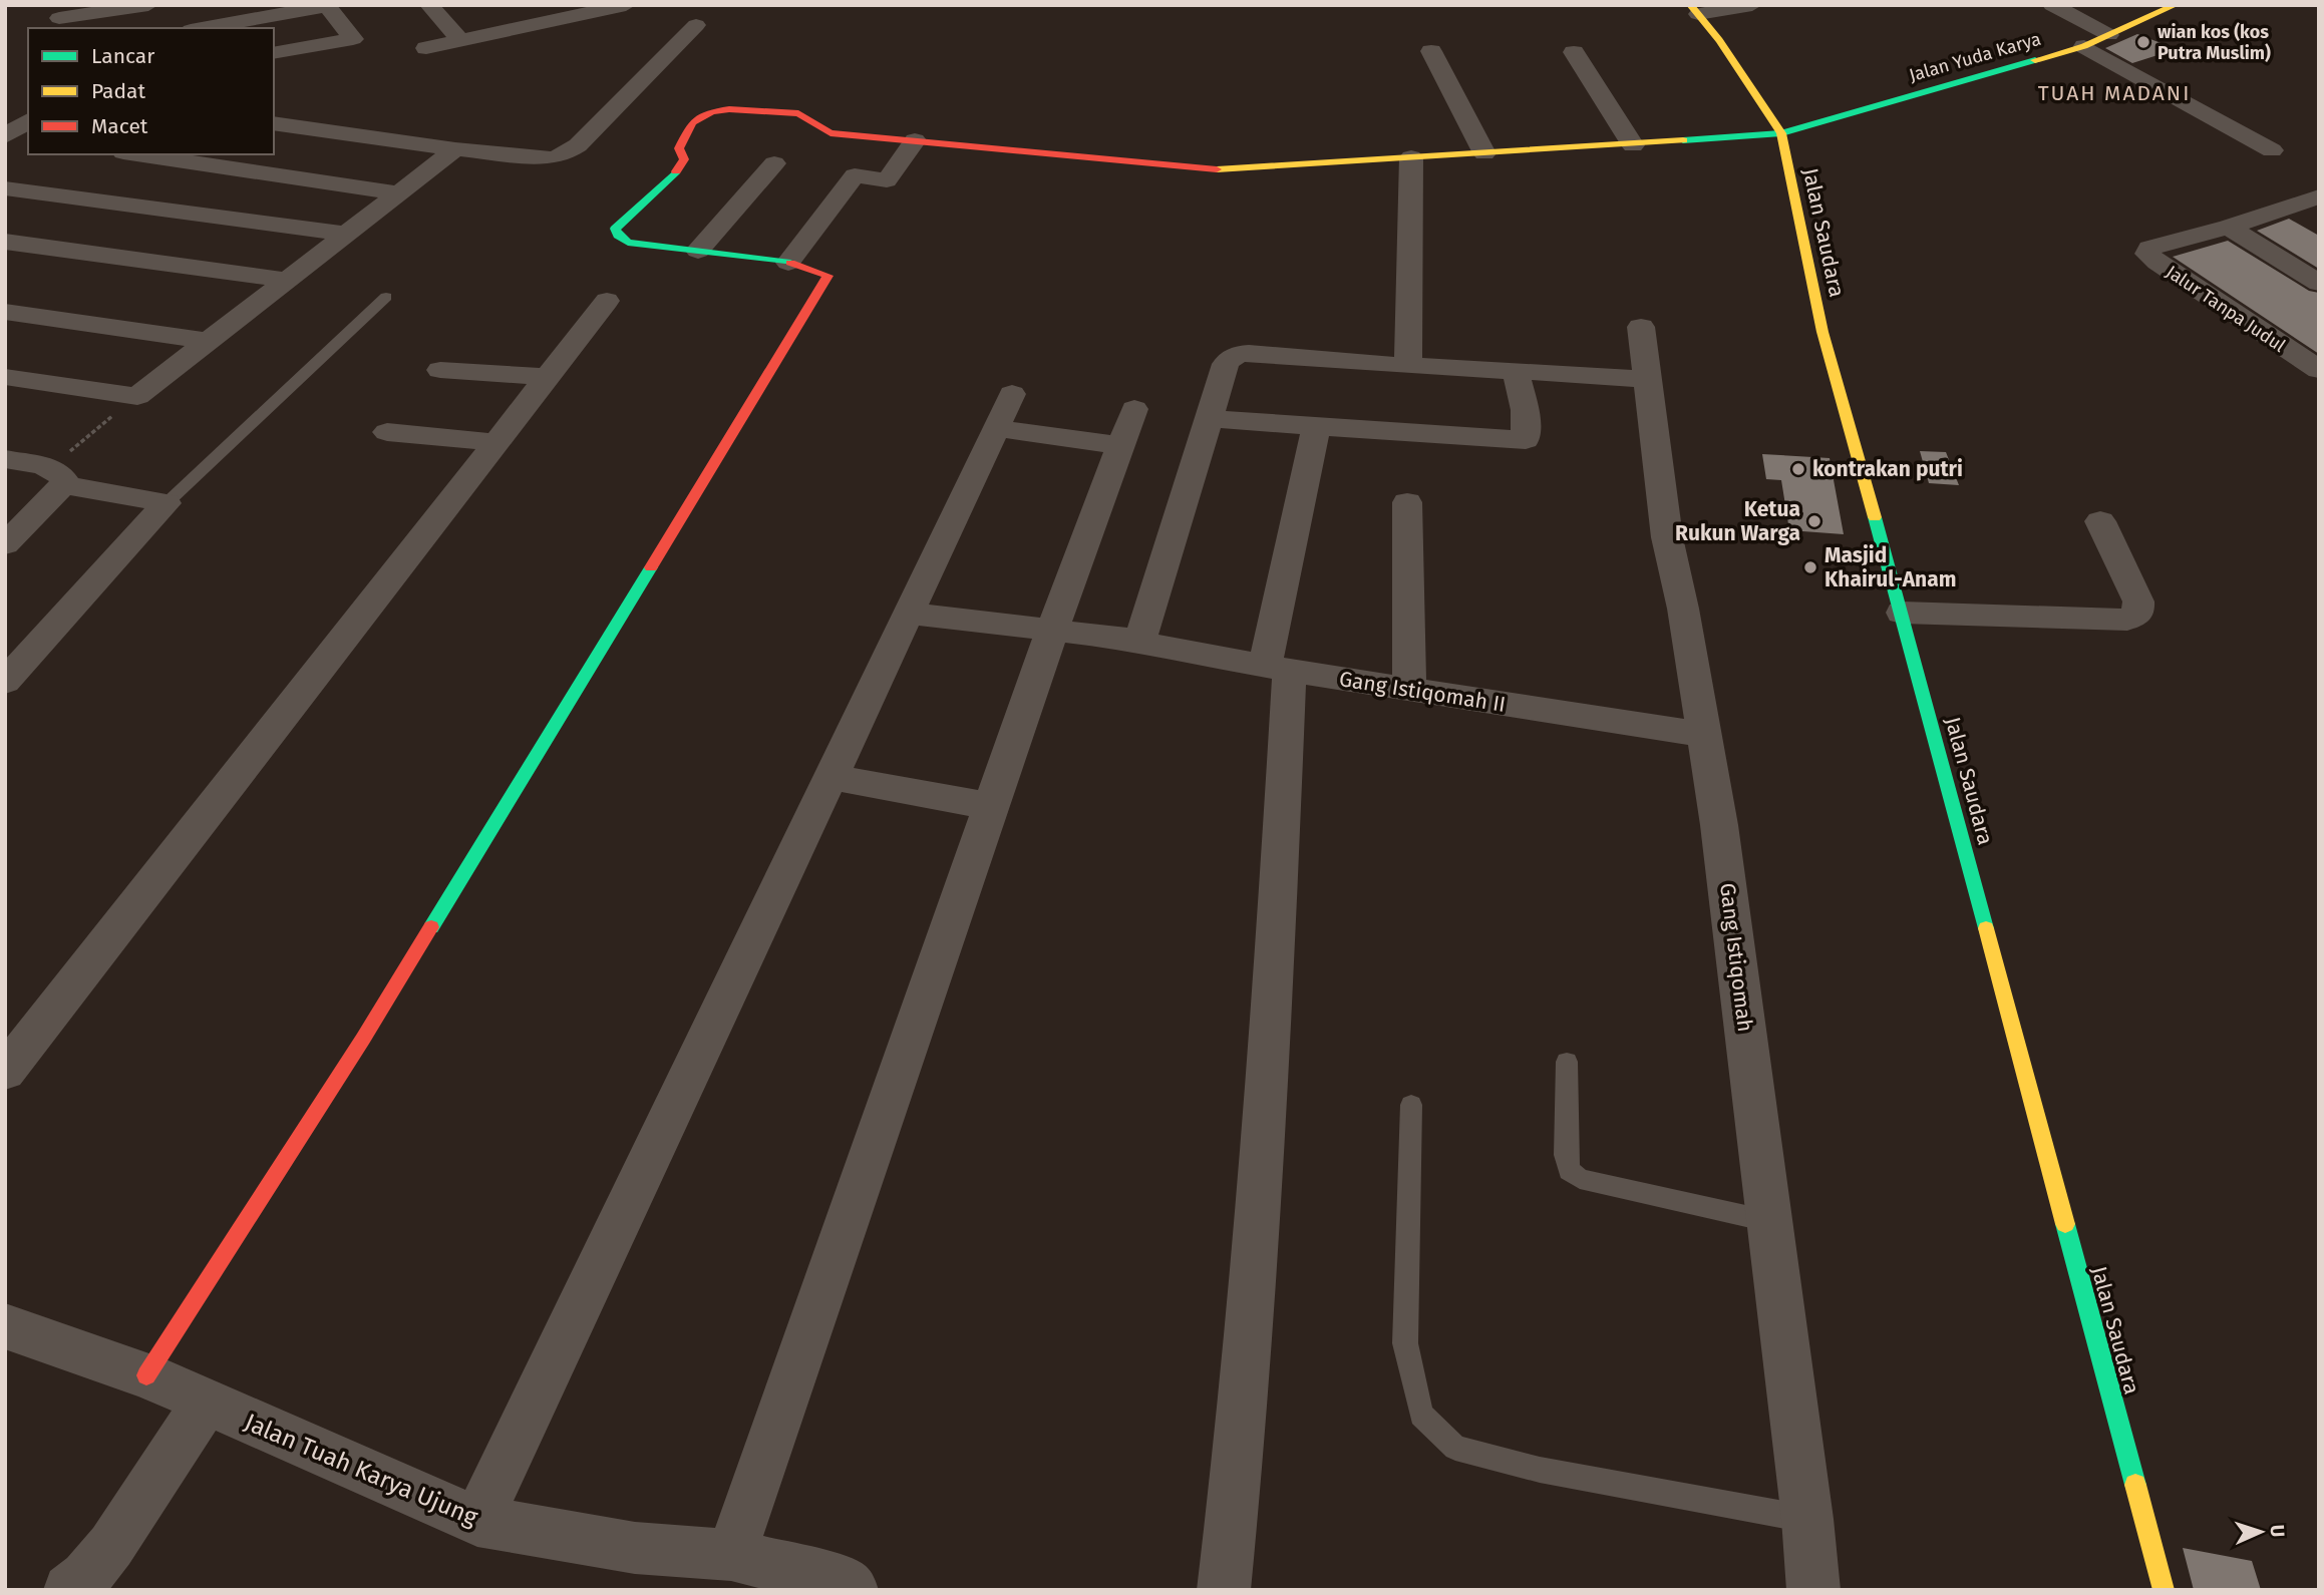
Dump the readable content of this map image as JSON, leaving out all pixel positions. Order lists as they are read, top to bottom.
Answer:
{
  "streets": {
    "street": [
      "Jalan Yuda Karya",
      "Jalan Saudara",
      "Jalur Tanpa Judul",
      "Gang Istiqomah II",
      "Gang Istiqomah",
      "Jalan Tuah Karya Ujung"
    ]
  },
  "crossings": [
    ["Jalan Yuda Karya", "Jalan Saudara"],
    ["Gang Istiqomah II", "Gang Istiqomah"]
  ],
  "districts": ["TUAH MADANI"],
  "places": [
    "wian kos (kos Putra Muslim)",
    "kontrakan putri",
    "Ketua Rukun Warga",
    "Masjid Khairul-Anam"
  ],
  "legend": ["Lancar", "Padat", "Macet"],
  "north": "right"
}
